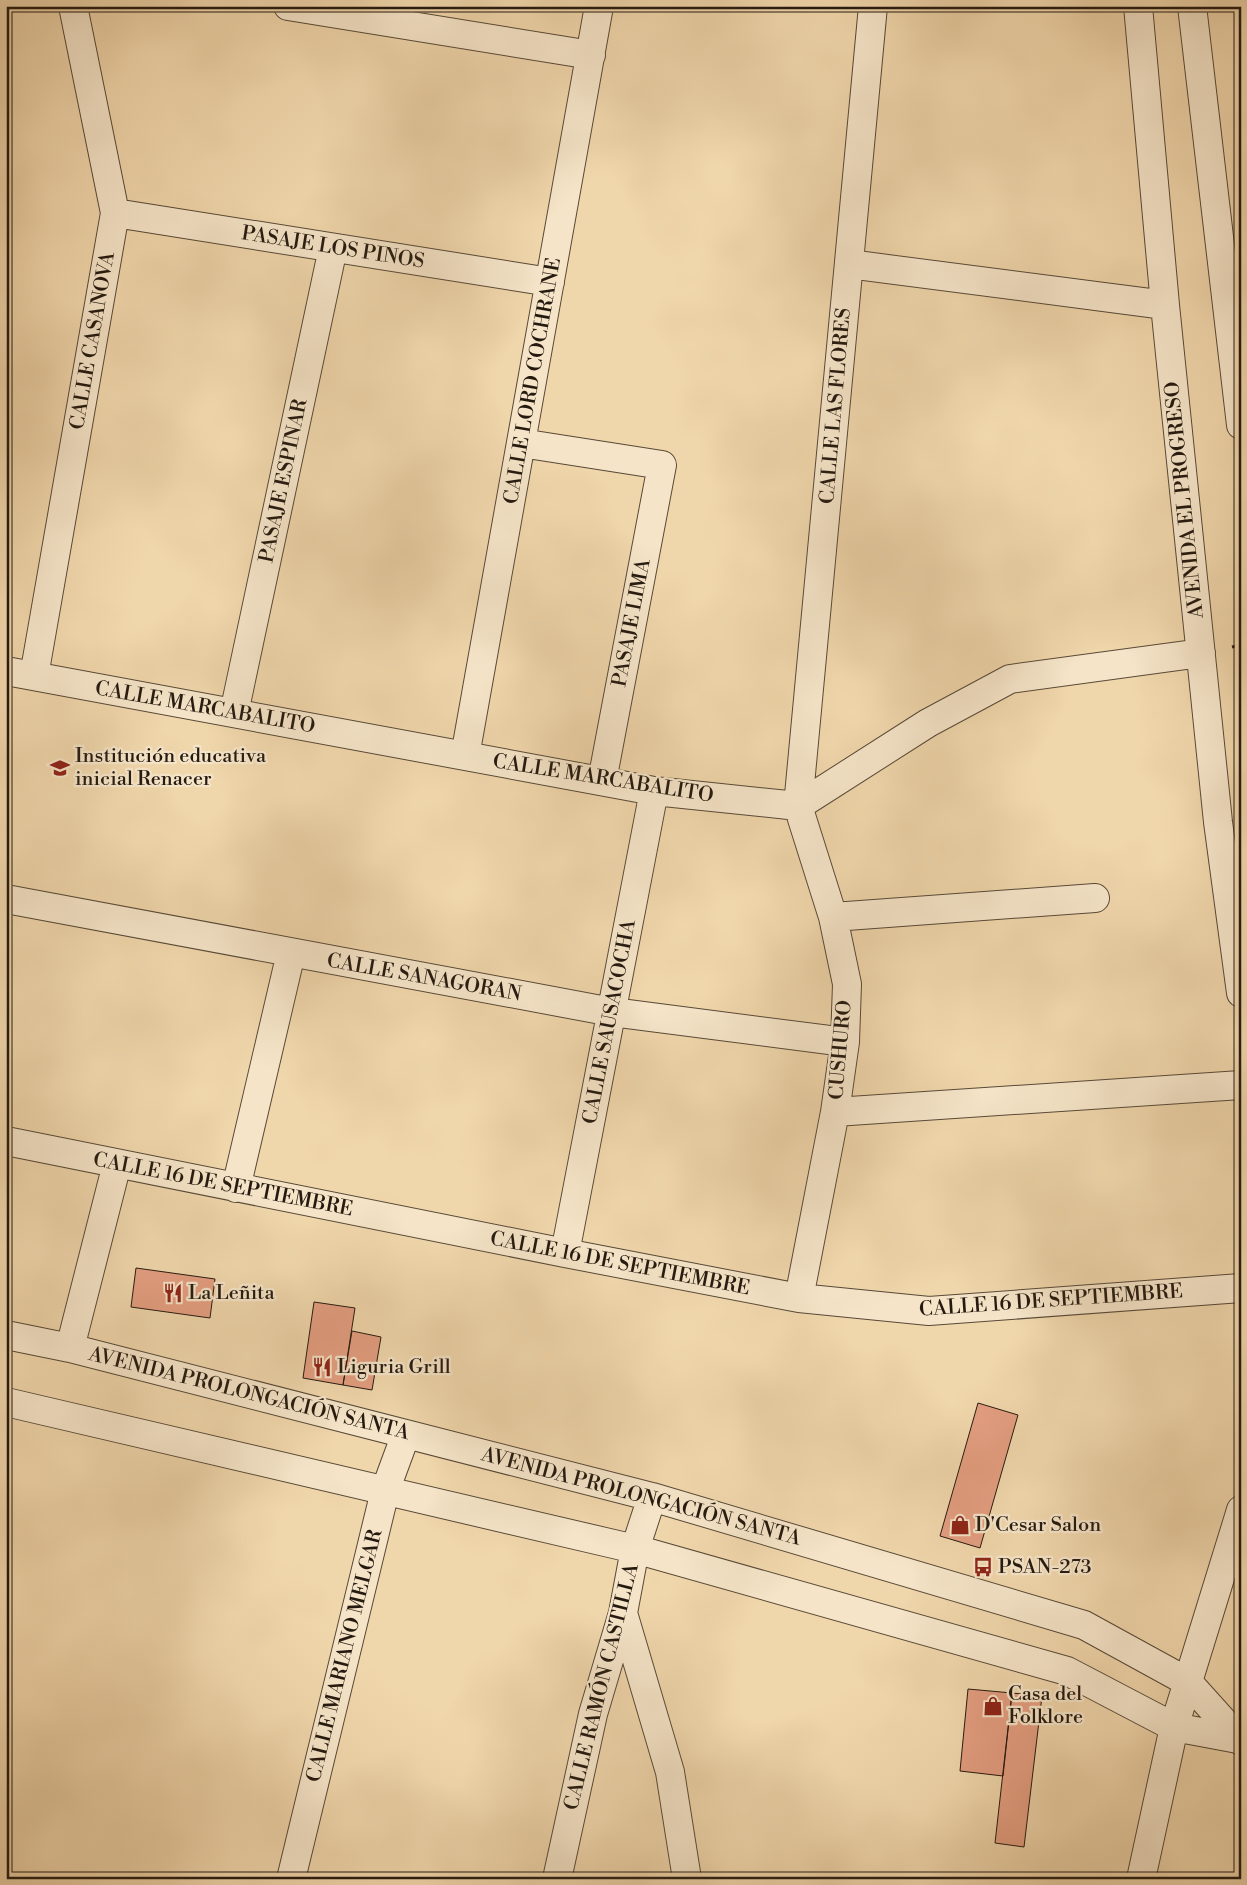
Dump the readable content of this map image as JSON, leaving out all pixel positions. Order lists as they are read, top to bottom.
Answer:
{
  "streets": {
    "street": [
      "PASAJE LOS PINOS",
      "CALLE CASANOVA",
      "CALLE LORD COCHRANE",
      "CALLE LAS FLORES",
      "PASAJE ESPINAR",
      "AVENIDA EL PROGRESO",
      "PASAJE LIMA",
      "CALLE MARCABALITO",
      "CALLE SANAGORAN",
      "CALLE SAUSACOCHA",
      "CUSHURO",
      "CALLE 16 DE SEPTIEMBRE",
      "AVENIDA PROLONGACIÓN SANTA",
      "CALLE MARIANO MELGAR",
      "CALLE RAMÓN CASTILLA"
    ]
  },
  "crossings": [
    ["PASAJE LOS PINOS", "CALLE CASANOVA"],
    ["PASAJE LOS PINOS", "CALLE LORD COCHRANE"],
    ["PASAJE LOS PINOS", "PASAJE ESPINAR"],
    ["CALLE CASANOVA", "CALLE MARCABALITO"],
    ["CALLE LORD COCHRANE", "PASAJE LIMA"],
    ["CALLE LORD COCHRANE", "CALLE MARCABALITO"],
    ["CALLE LAS FLORES", "CALLE MARCABALITO"],
    ["CALLE LAS FLORES", "CUSHURO"],
    ["PASAJE ESPINAR", "CALLE MARCABALITO"],
    ["PASAJE LIMA", "CALLE MARCABALITO"],
    ["CALLE MARCABALITO", "CALLE SAUSACOCHA"],
    ["CALLE MARCABALITO", "CUSHURO"],
    ["CALLE SANAGORAN", "CALLE SAUSACOCHA"],
    ["CALLE SANAGORAN", "CUSHURO"],
    ["CALLE SAUSACOCHA", "CALLE 16 DE SEPTIEMBRE"],
    ["CUSHURO", "CALLE 16 DE SEPTIEMBRE"],
    ["AVENIDA PROLONGACIÓN SANTA", "CALLE MARIANO MELGAR"],
    ["AVENIDA PROLONGACIÓN SANTA", "CALLE RAMÓN CASTILLA"]
  ],
  "places": {
    "school or university": ["Institución educativa inicial Renacer"],
    "restaurant": ["La Leñita", "Liguria Grill"],
    "shop": ["D'Cesar Salon", "Casa del Folklore"],
    "bus stop": ["PSAN-273"]
  }
}
